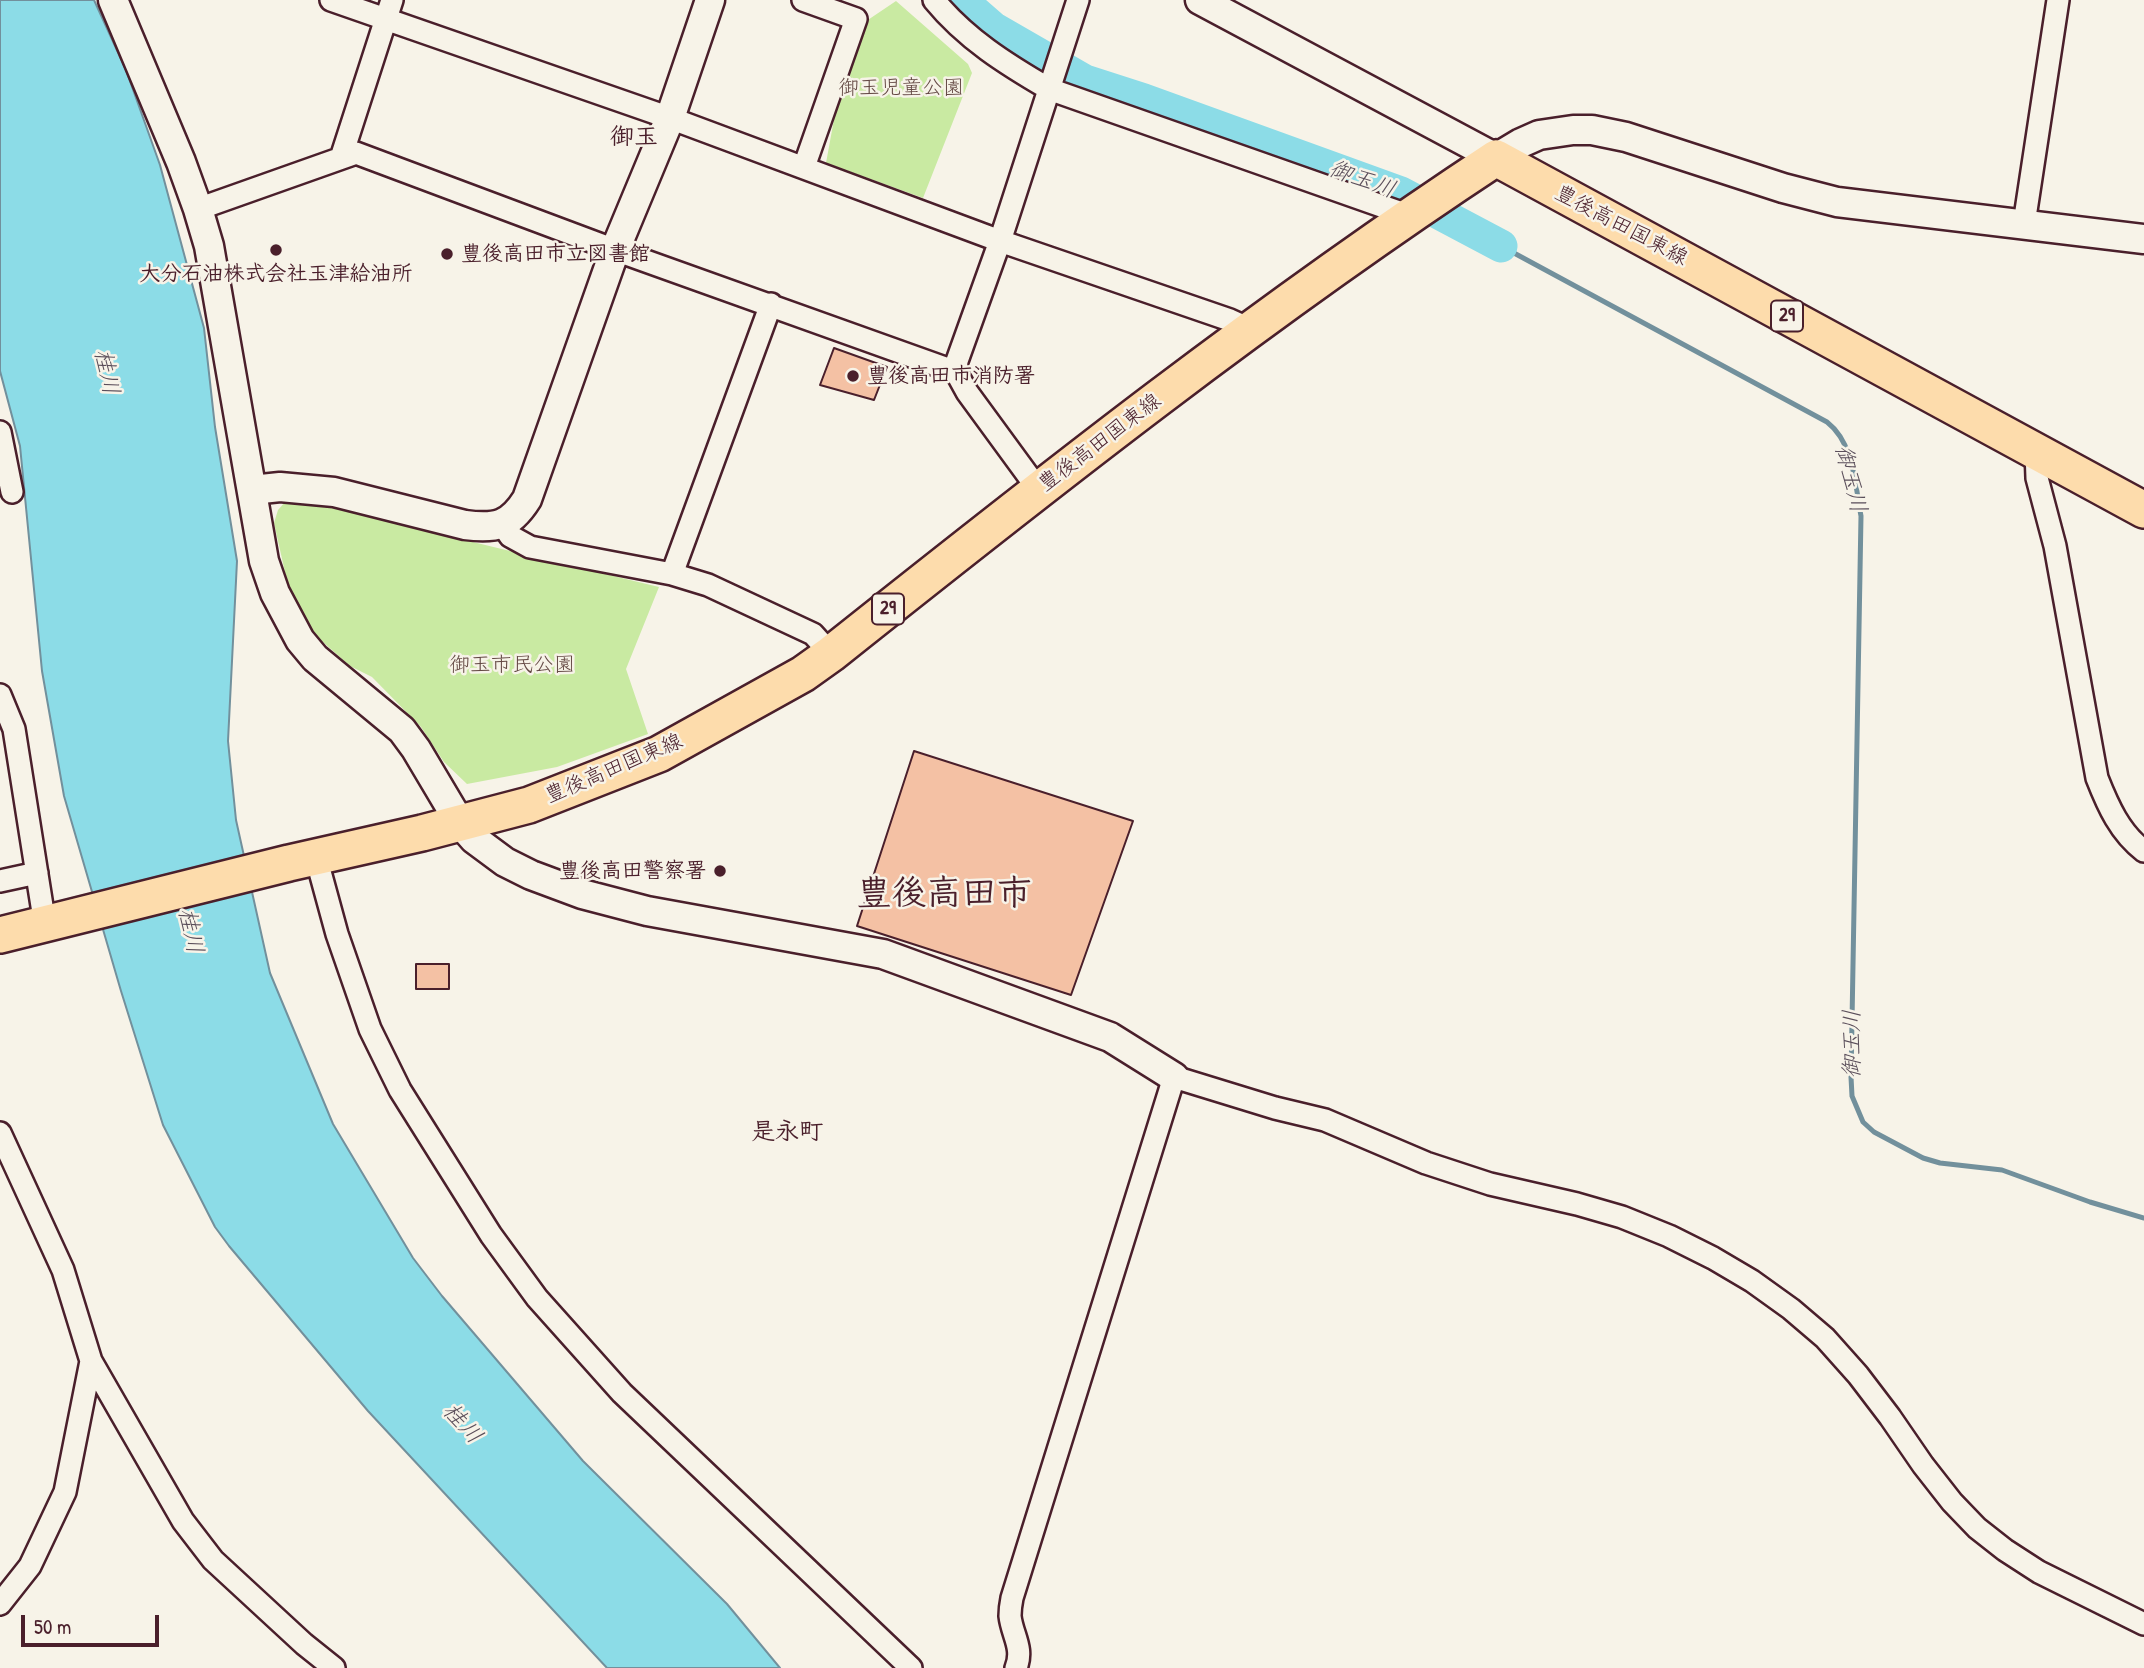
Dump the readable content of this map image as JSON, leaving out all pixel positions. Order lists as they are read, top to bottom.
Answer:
{
  "streets": {
    "main road": ["豊後高田国東線", "29"]
  },
  "districts": ["御玉", "豊後高田市", "是永町"],
  "water": ["御玉川", "桂川"],
  "parks": ["御玉児童公園", "御玉市民公園"],
  "places": [
    "大分石油株式会社玉津給油所",
    "豊後高田市立図書館",
    "豊後高田市消防署",
    "豊後高田警察署"
  ],
  "scale_bar": "50 m"
}
